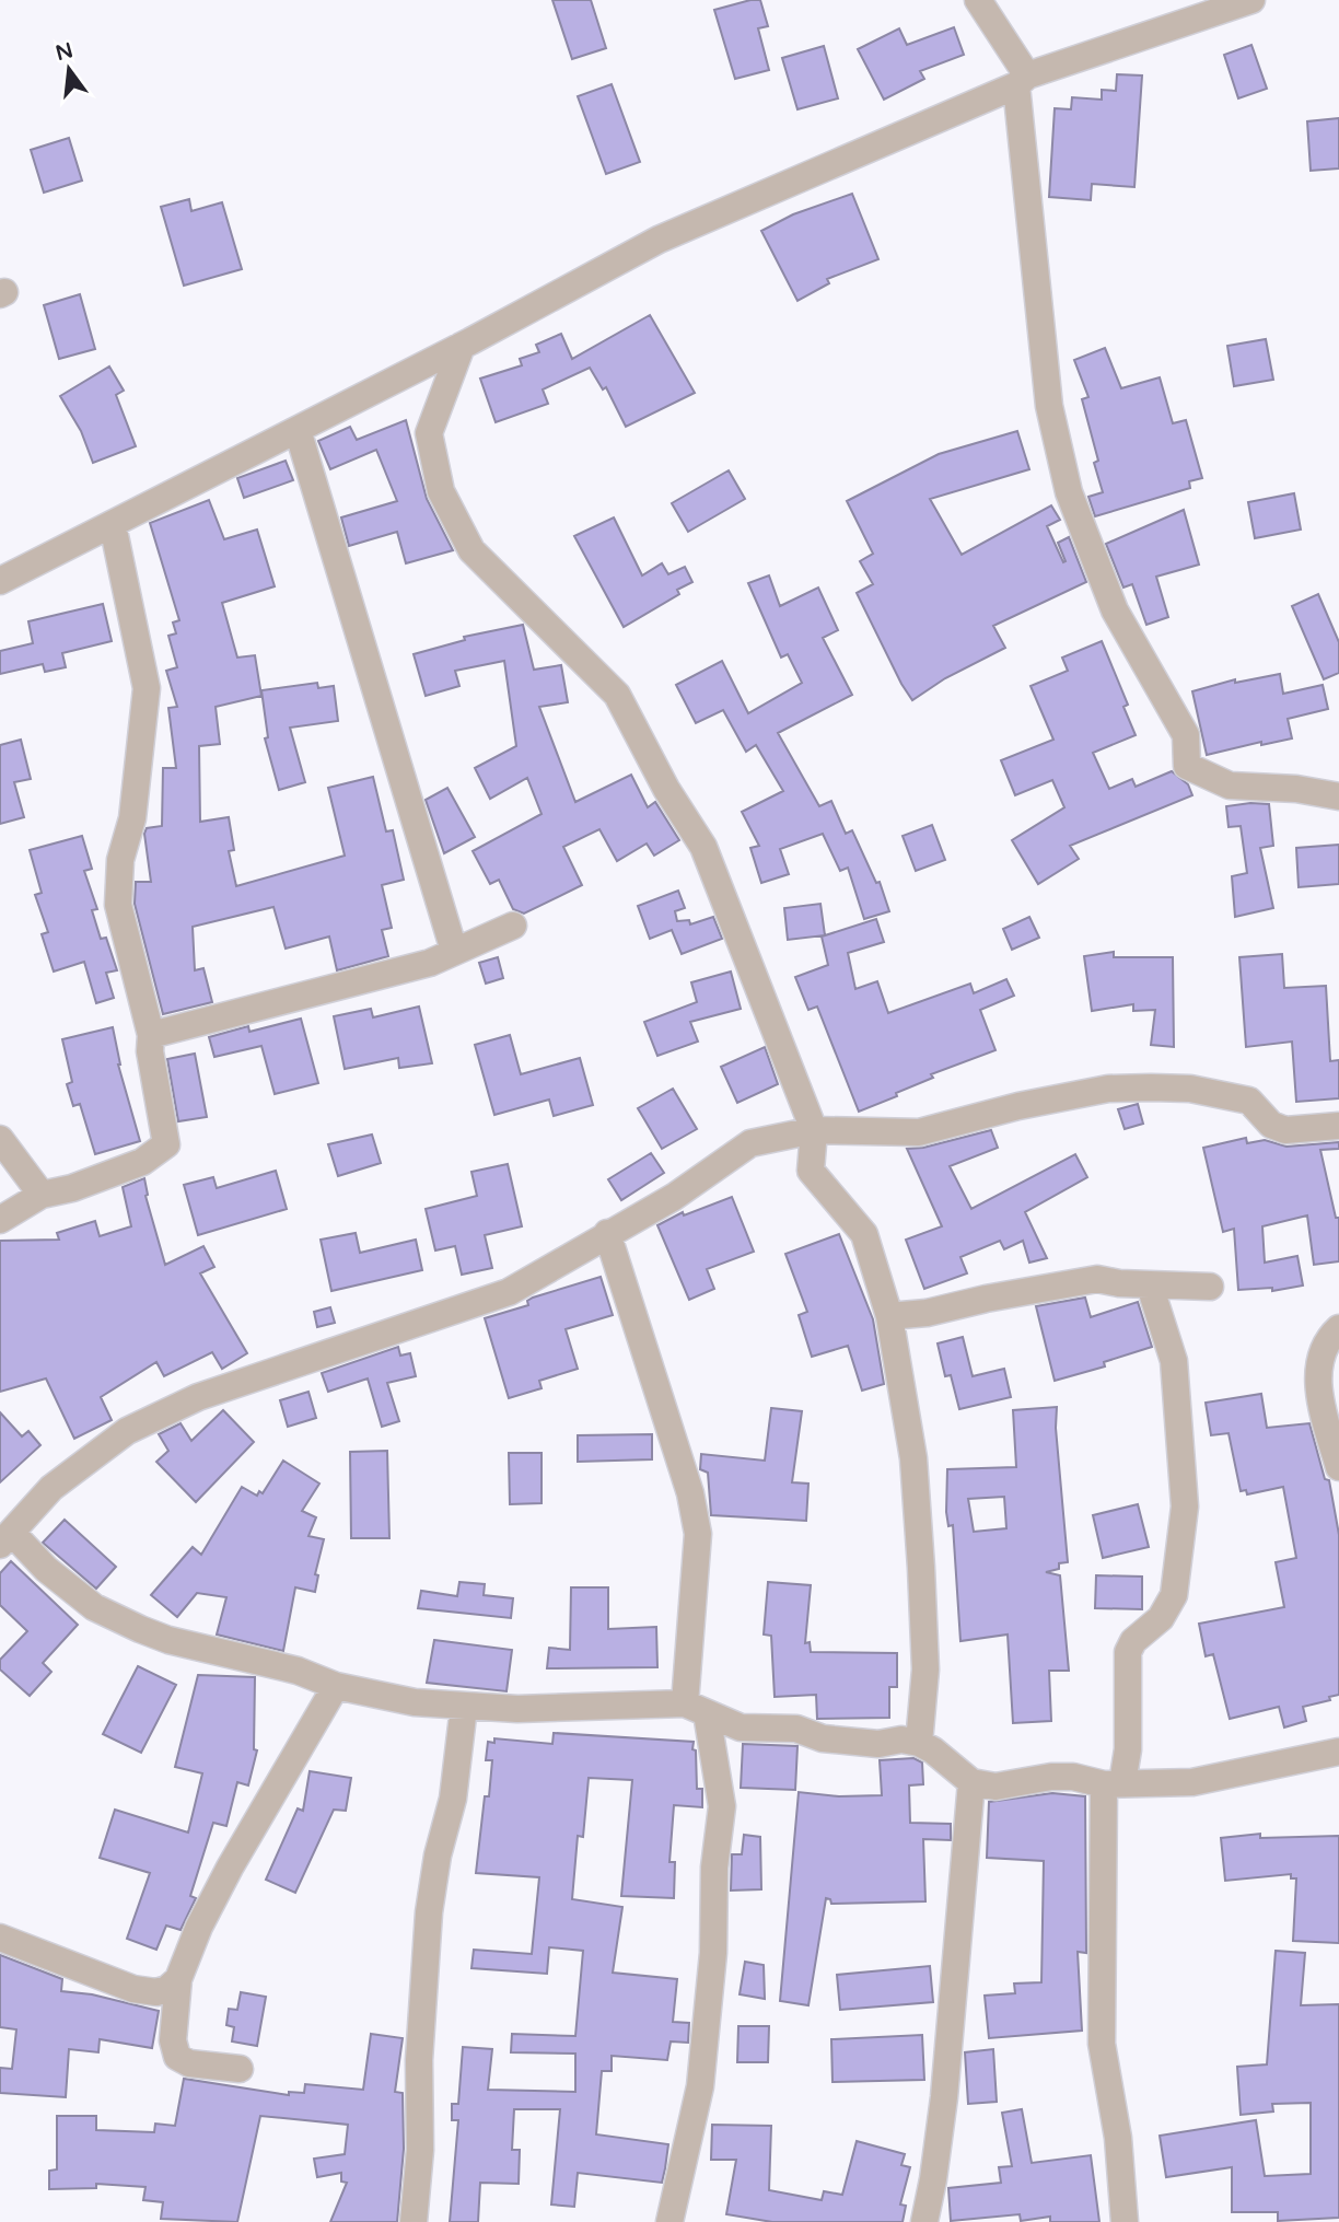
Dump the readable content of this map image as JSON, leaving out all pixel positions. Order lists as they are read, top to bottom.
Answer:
{
  "north": "top"
}
